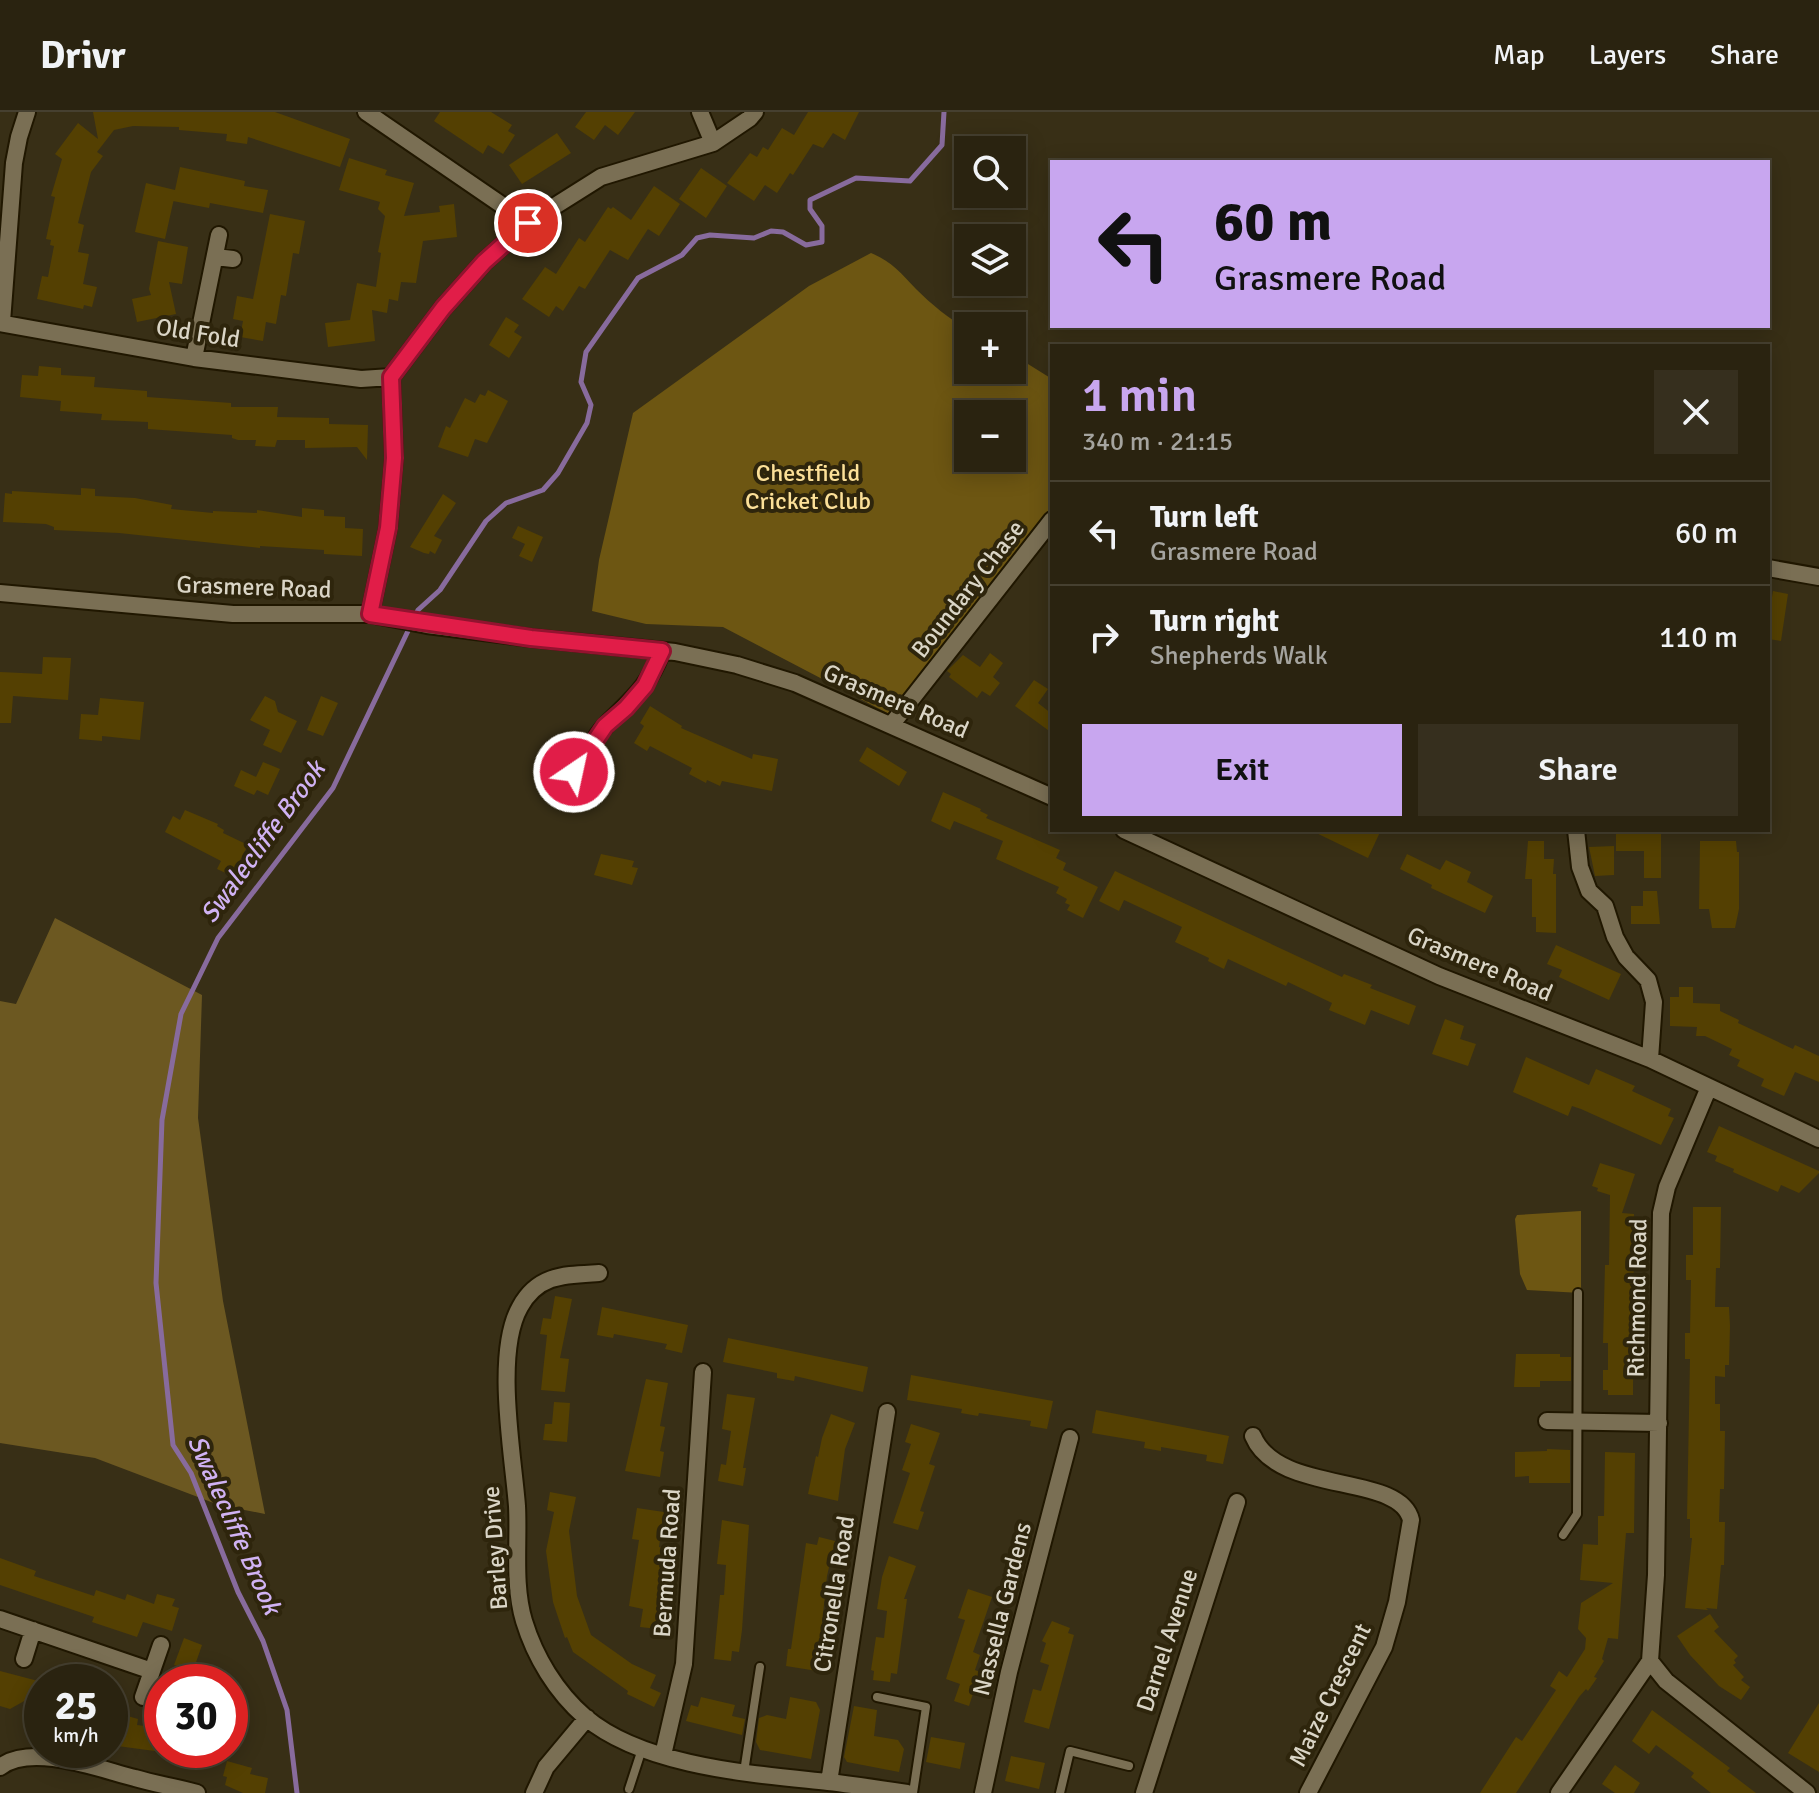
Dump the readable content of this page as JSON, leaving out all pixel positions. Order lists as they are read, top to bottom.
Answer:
{
  "streets": {
    "street": [
      "Old Fold",
      "Grasmere Road",
      "Boundary Chase",
      "Richmond Road",
      "Barley Drive",
      "Bermuda Road",
      "Citronella Road",
      "Nassella Gardens",
      "Darnel Avenue",
      "Maize Crescent"
    ]
  },
  "crossings": [
    ["Grasmere Road", "Boundary Chase"],
    ["Grasmere Road", "Richmond Road"],
    ["Barley Drive", "Bermuda Road"],
    ["Barley Drive", "Citronella Road"]
  ],
  "water": ["Swalecliffe Brook"],
  "parks": ["Chestfield Cricket Club"],
  "page": {
    "header": "Drivr",
    "nav": ["Map", "Layers", "Share"],
    "map_buttons": ["+", "−"],
    "turn": ["60 m", "Grasmere Road"],
    "heading": ["1 min", "340 m · 21:15"],
    "list": [
      {
        "name": "Turn left",
        "note": "Grasmere Road",
        "value": "60 m"
      },
      {
        "name": "Turn right",
        "note": "Shepherds Walk",
        "value": "110 m"
      }
    ],
    "buttons": ["Exit", "Share"],
    "speed": "25 km/h",
    "limit": "30"
  }
}
